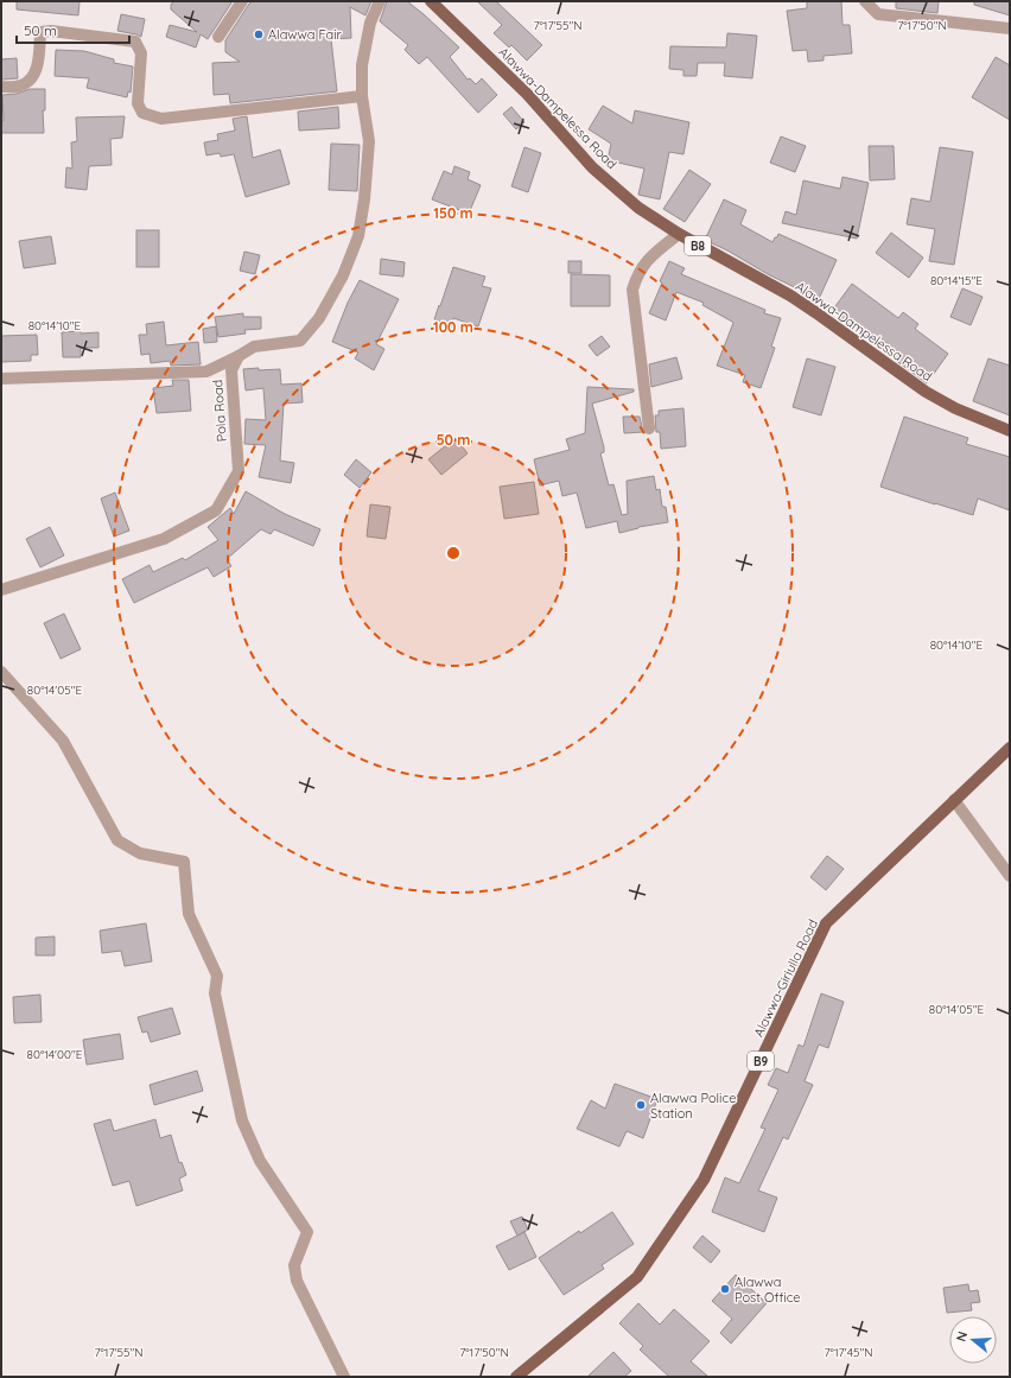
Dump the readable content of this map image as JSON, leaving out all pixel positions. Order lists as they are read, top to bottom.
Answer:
{
  "streets": {
    "main road": [
      "Alawwa-Dampelessa Road",
      "B8",
      "Alawwa-Giriulla Road",
      "B9"
    ],
    "street": ["Pola Road"]
  },
  "places": ["Alawwa Fair", "Alawwa Police Station", "Alawwa Post Office"],
  "scale_bar": "50 m",
  "north": "left",
  "coordinates": [
    "7°17'55\"N",
    "7°17'50\"N",
    "80°14'15\"E",
    "80°14'10\"E",
    "80°14'05\"E",
    "80°14'00\"E",
    "7°17'45\"N"
  ],
  "rings": ["150 m", "100 m", "50 m"]
}
